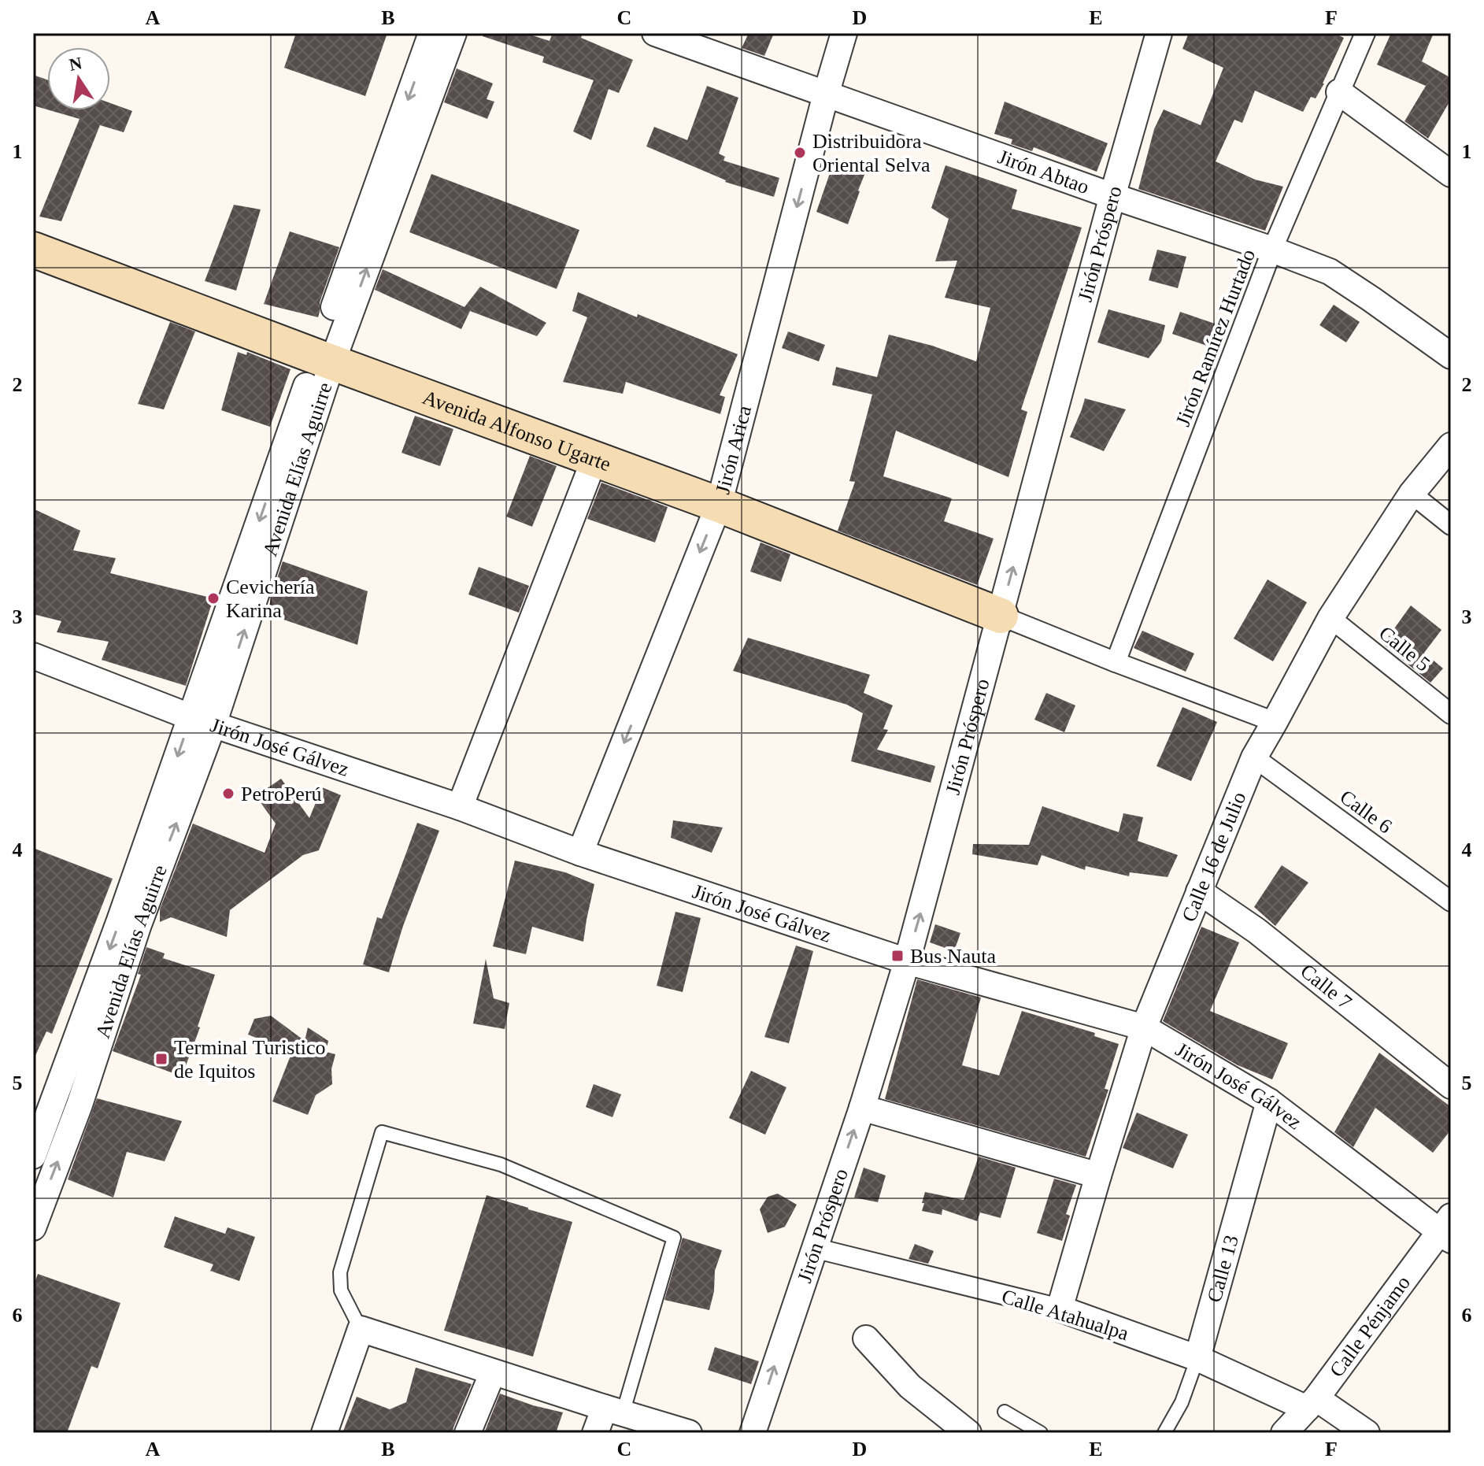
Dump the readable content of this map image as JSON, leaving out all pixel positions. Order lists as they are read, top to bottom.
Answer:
{
  "streets": {
    "main road": ["Avenida Alfonso Ugarte"],
    "street": [
      "Jirón Abtao",
      "Jirón Próspero",
      "Jirón Ramírez Hurtado",
      "Jirón Arica",
      "Avenida Elías Aguirre",
      "Calle 5",
      "Jirón José Gálvez",
      "Calle 6",
      "Calle 16 de Julio",
      "Calle 7",
      "Calle 13",
      "Calle Atahualpa",
      "Calle Pénjamo"
    ]
  },
  "crossings": [
    ["Jirón Abtao", "Jirón Próspero"],
    ["Jirón Abtao", "Jirón Ramírez Hurtado"],
    ["Jirón Abtao", "Jirón Arica"],
    ["Jirón Próspero", "Avenida Alfonso Ugarte"],
    ["Jirón Próspero", "Jirón José Gálvez"],
    ["Jirón Próspero", "Calle Atahualpa"],
    ["Avenida Alfonso Ugarte", "Jirón Arica"],
    ["Avenida Alfonso Ugarte", "Avenida Elías Aguirre"],
    ["Jirón Arica", "Jirón José Gálvez"],
    ["Avenida Elías Aguirre", "Jirón José Gálvez"],
    ["Calle 5", "Calle 16 de Julio"],
    ["Jirón José Gálvez", "Calle 16 de Julio"],
    ["Jirón José Gálvez", "Calle 13"],
    ["Jirón José Gálvez", "Calle Pénjamo"],
    ["Calle 6", "Calle 16 de Julio"],
    ["Calle 16 de Julio", "Calle 7"],
    ["Calle 16 de Julio", "Calle Atahualpa"],
    ["Calle 13", "Calle Atahualpa"],
    ["Calle Atahualpa", "Calle Pénjamo"]
  ],
  "one_way": ["Jirón Próspero"],
  "places": {
    "other": ["Distribuidora Oriental Selva", "Cevichería Karina", "PetroPerú"],
    "transit": ["Bus Nauta", "Terminal Turistico de Iquitos"]
  },
  "north": "top",
  "grid": {
    "columns": [
      "A",
      "B",
      "C",
      "D",
      "E",
      "F"
    ],
    "rows": [
      "1",
      "2",
      "3",
      "4",
      "5",
      "6"
    ]
  }
}
